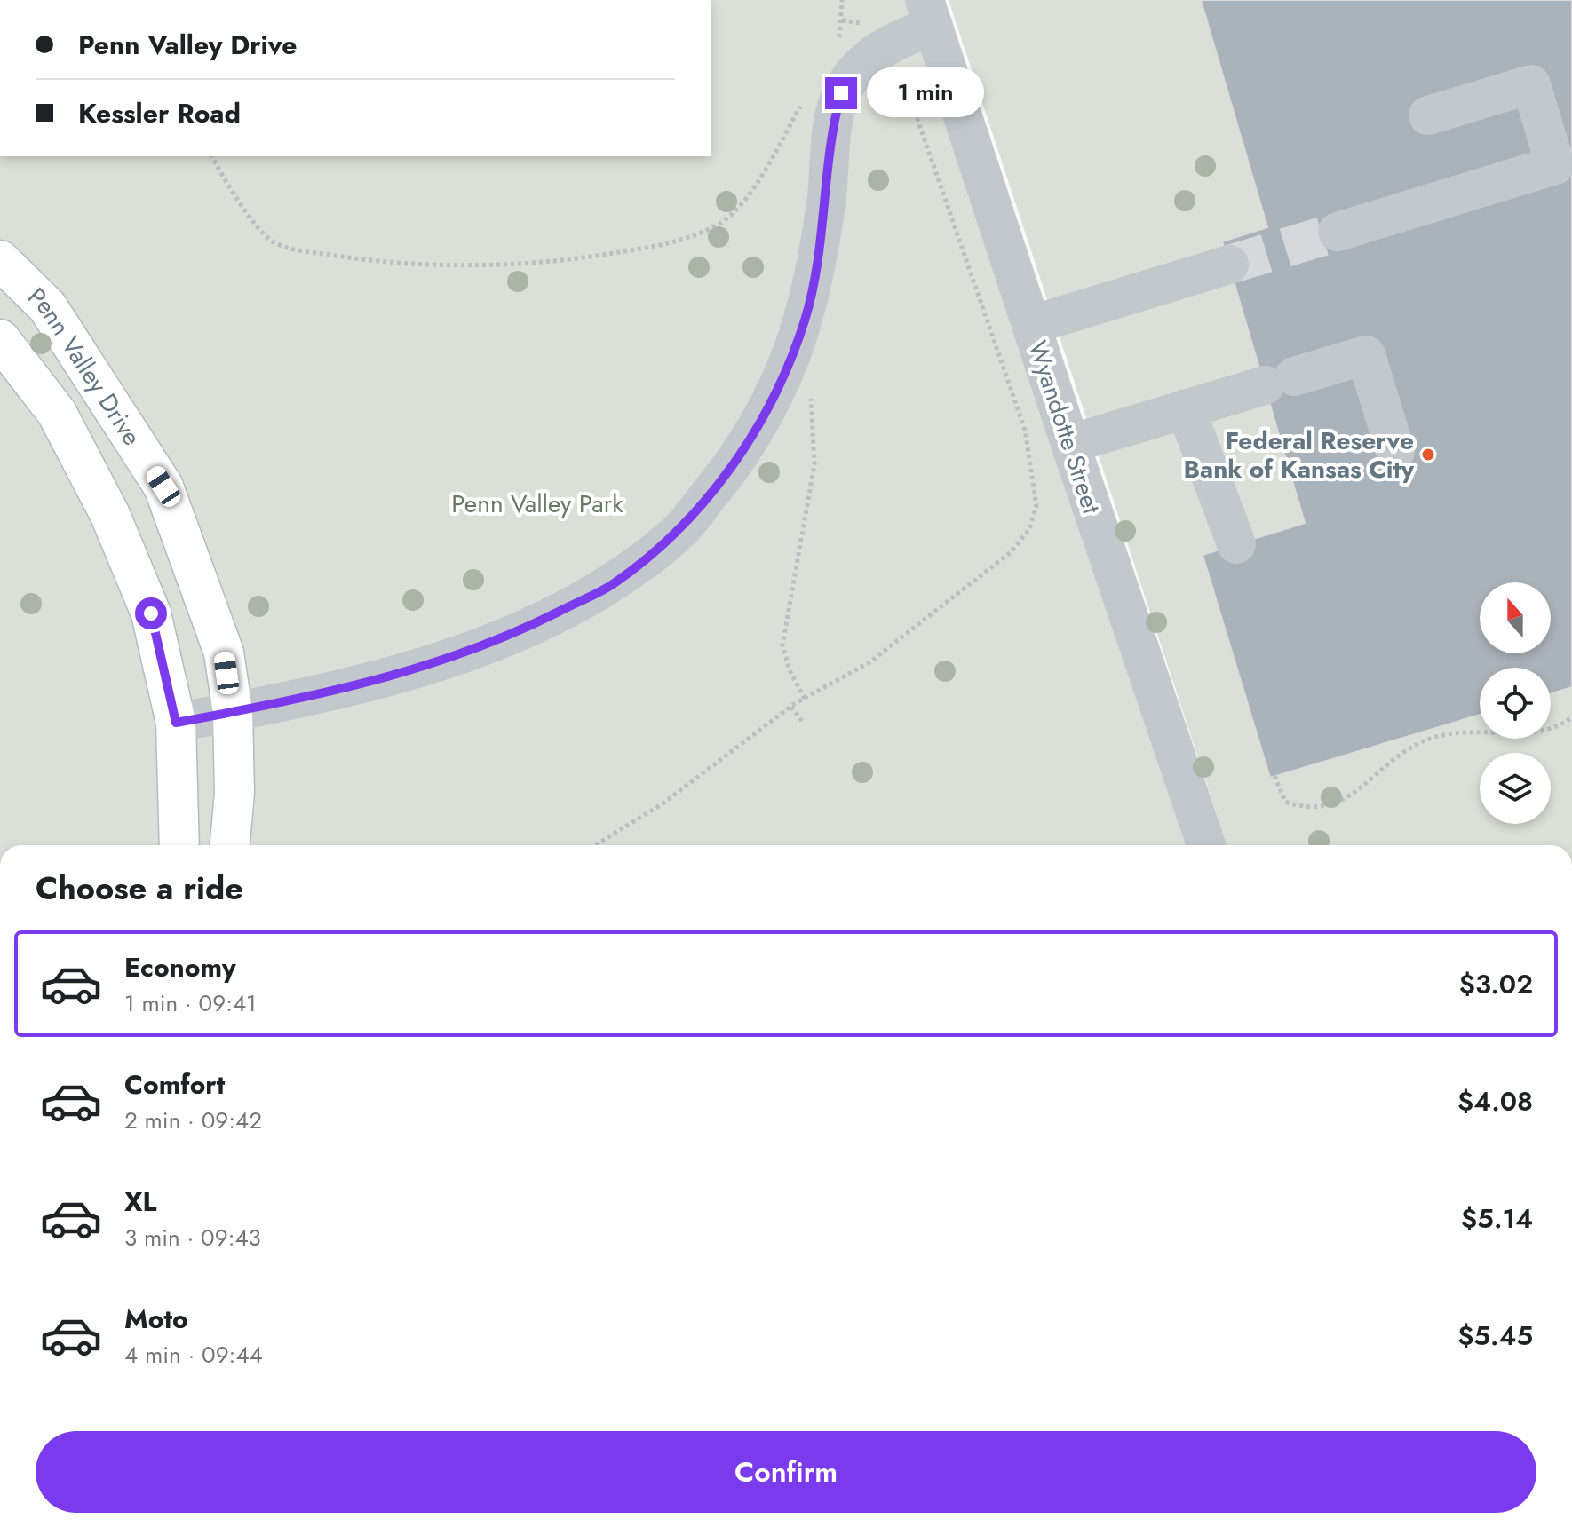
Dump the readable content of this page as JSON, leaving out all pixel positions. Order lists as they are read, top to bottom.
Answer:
{
  "streets": {
    "main road": ["Penn Valley Drive"],
    "street": ["Wyandotte Street"]
  },
  "parks": ["Penn Valley Park"],
  "places": ["Federal Reserve Bank of Kansas City"],
  "north": "top",
  "page": {
    "banner": ["Penn Valley Drive", "Kessler Road"],
    "bubble": "1 min",
    "heading": "Choose a ride",
    "list": [
      {
        "name": "Economy",
        "note": "1 min · 09:41",
        "value": "$3.02"
      },
      {
        "name": "Comfort",
        "note": "2 min · 09:42",
        "value": "$4.08"
      },
      {
        "name": "XL",
        "note": "3 min · 09:43",
        "value": "$5.14"
      },
      {
        "name": "Moto",
        "note": "4 min · 09:44",
        "value": "$5.45"
      }
    ],
    "buttons": "Confirm"
  }
}
